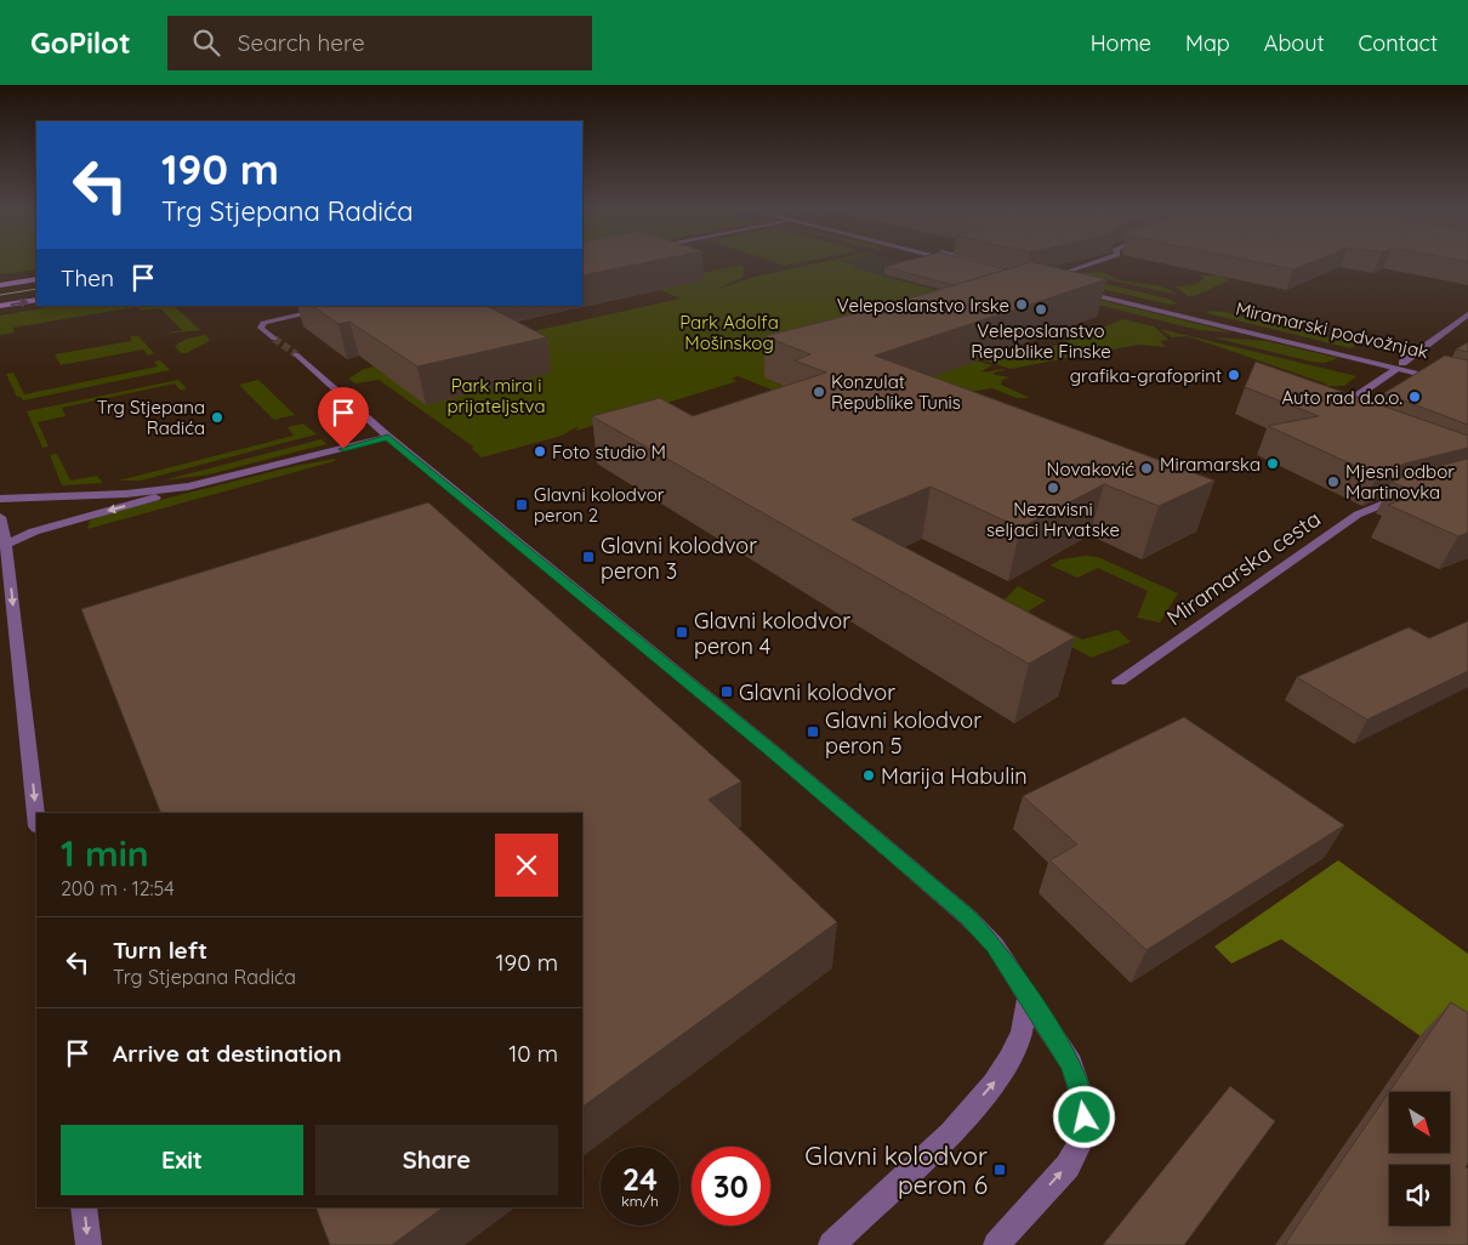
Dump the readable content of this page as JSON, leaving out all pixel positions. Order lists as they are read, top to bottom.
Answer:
{
  "streets": {
    "street": ["Miramarski podvožnjak", "Miramarska cesta"]
  },
  "parks": ["Park Adolfa Mošinskog", "Park mira i prijateljstva"],
  "places": {
    "other": [
      "Veleposlanstvo Irske",
      "Veleposlanstvo Republike Finske",
      "grafika-grafoprint",
      "Konzulat Republike Tunis",
      "Auto rad d.o.o.",
      "Trg Stjepana Radića",
      "Foto studio M",
      "Miramarska",
      "Novaković",
      "Mjesni odbor Martinovka",
      "Nezavisni seljaci Hrvatske",
      "Marija Habulin"
    ],
    "transit": [
      "Glavni kolodvor peron 2",
      "Glavni kolodvor peron 3",
      "Glavni kolodvor peron 4",
      "Glavni kolodvor",
      "Glavni kolodvor peron 5",
      "Glavni kolodvor peron 6"
    ]
  },
  "north": "bottom right",
  "page": {
    "header": "GoPilot",
    "search": "Search here",
    "nav": [
      "Home",
      "Map",
      "About",
      "Contact"
    ],
    "turn": ["190 m", "Trg Stjepana Radića"],
    "then": "Then",
    "heading": ["1 min", "200 m · 12:54"],
    "list": [
      {
        "name": "Turn left",
        "note": "Trg Stjepana Radića",
        "value": "190 m"
      },
      {
        "name": "Arrive at destination",
        "value": "10 m"
      }
    ],
    "buttons": ["Exit", "Share"],
    "speed": "24 km/h",
    "limit": "30"
  }
}
